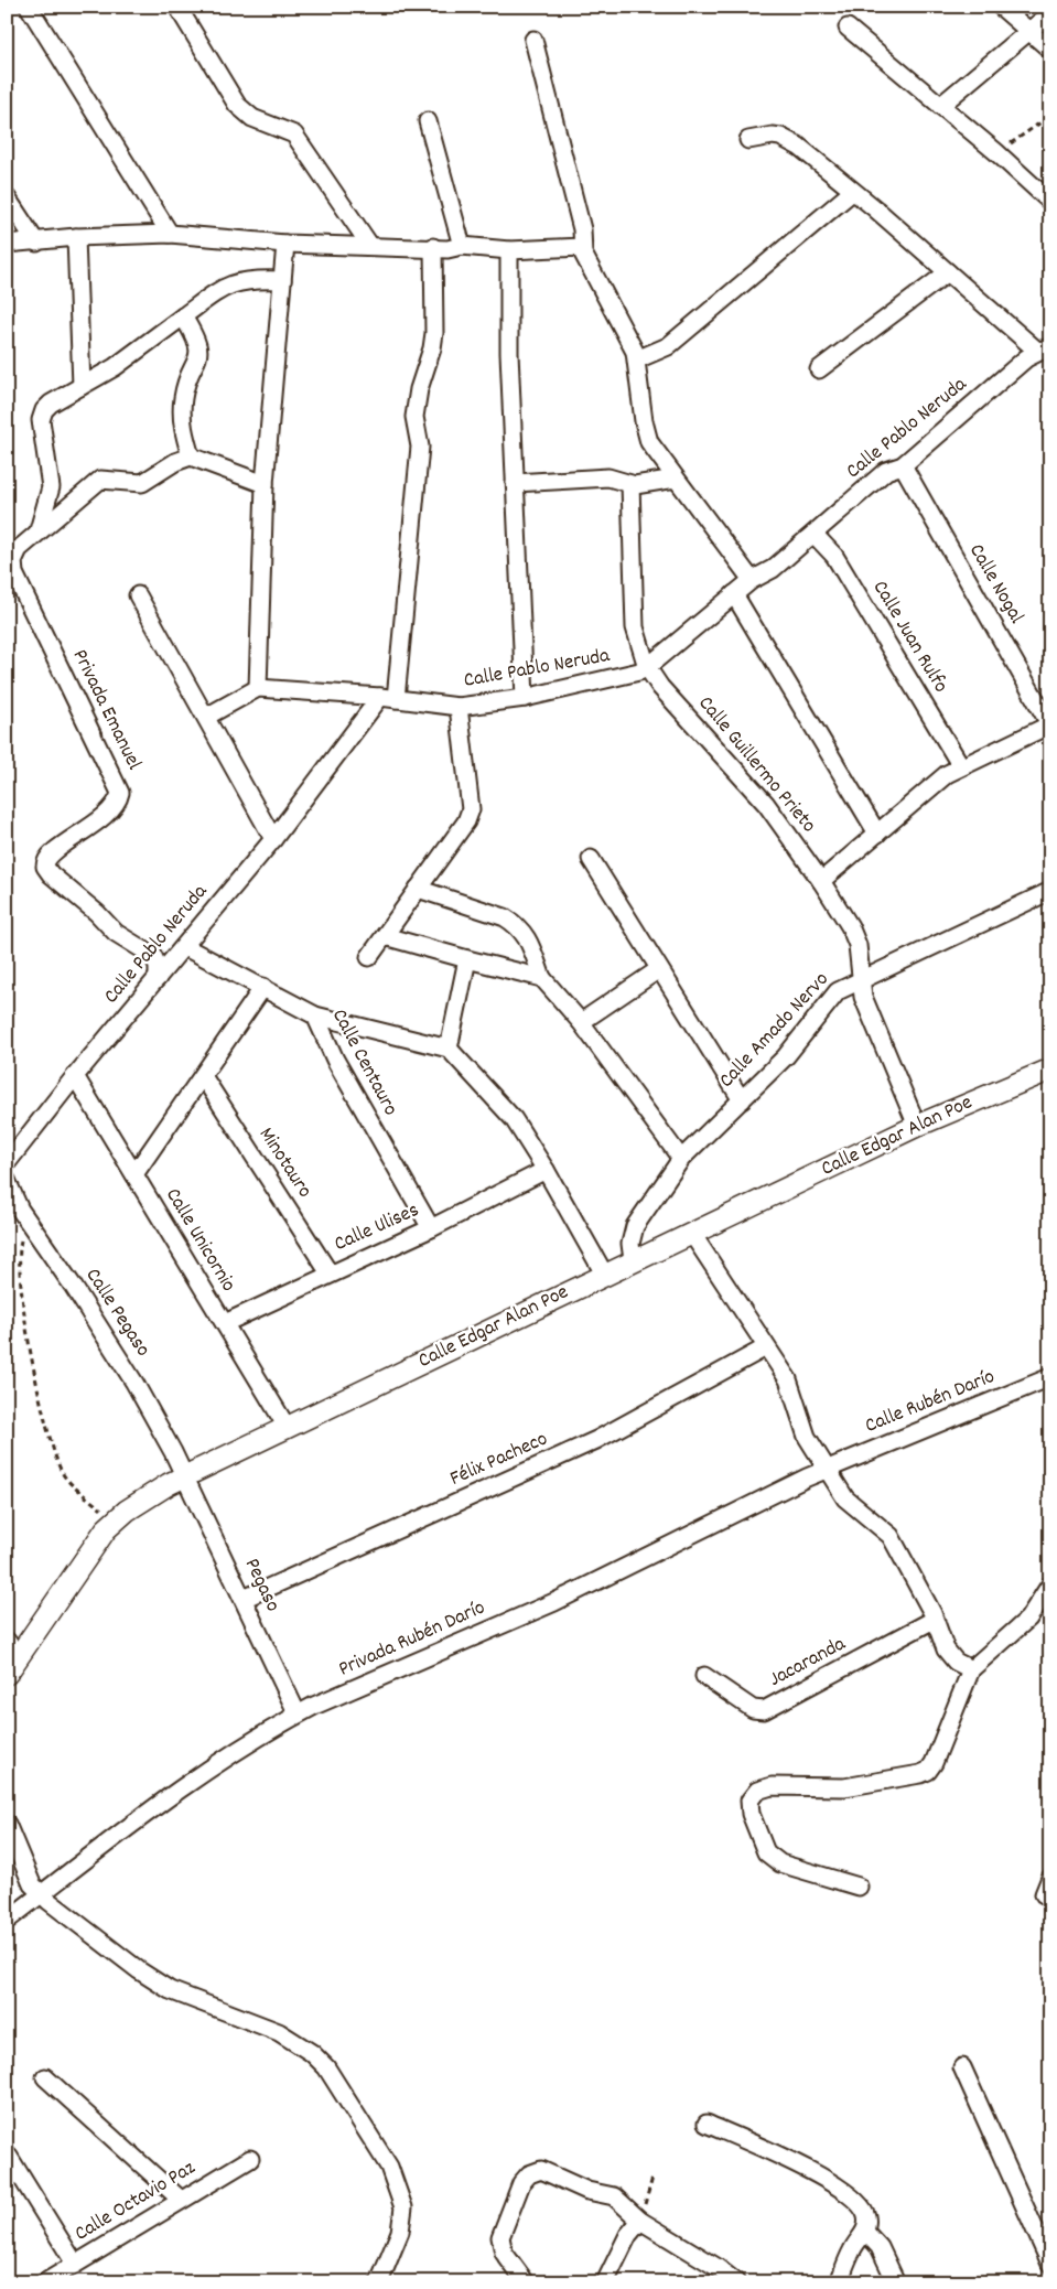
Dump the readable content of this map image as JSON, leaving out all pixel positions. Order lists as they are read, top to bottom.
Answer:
{
  "streets": {
    "street": [
      "Calle Pablo Neruda",
      "Calle Nogal",
      "Calle Juan Rulfo",
      "Privada Emanuel",
      "Calle Guillermo Prieto",
      "Calle Amado Nervo",
      "Calle Centauro",
      "Calle Edgar Alan Poe",
      "Minotauro",
      "Calle Ulises",
      "Calle Unicornio",
      "Calle Pegaso",
      "Calle Rubén Darío",
      "Félix Pacheco",
      "Pegaso",
      "Privada Rubén Darío",
      "Jacaranda",
      "Calle Octavio Paz"
    ]
  },
  "crossings": [
    ["Calle Pablo Neruda", "Calle Nogal"],
    ["Calle Pablo Neruda", "Calle Juan Rulfo"],
    ["Calle Pablo Neruda", "Privada Emanuel"],
    ["Calle Pablo Neruda", "Calle Guillermo Prieto"],
    ["Calle Pablo Neruda", "Calle Centauro"],
    ["Calle Pablo Neruda", "Calle Unicornio"],
    ["Calle Guillermo Prieto", "Calle Amado Nervo"],
    ["Calle Guillermo Prieto", "Calle Edgar Alan Poe"],
    ["Calle Amado Nervo", "Calle Edgar Alan Poe"],
    ["Calle Centauro", "Calle Ulises"],
    ["Calle Edgar Alan Poe", "Calle Unicornio"],
    ["Calle Edgar Alan Poe", "Calle Pegaso"],
    ["Calle Edgar Alan Poe", "Pegaso"],
    ["Minotauro", "Calle Ulises"],
    ["Calle Ulises", "Calle Unicornio"],
    ["Calle Pegaso", "Pegaso"],
    ["Calle Rubén Darío", "Privada Rubén Darío"],
    ["Félix Pacheco", "Pegaso"],
    ["Pegaso", "Privada Rubén Darío"]
  ]
}
